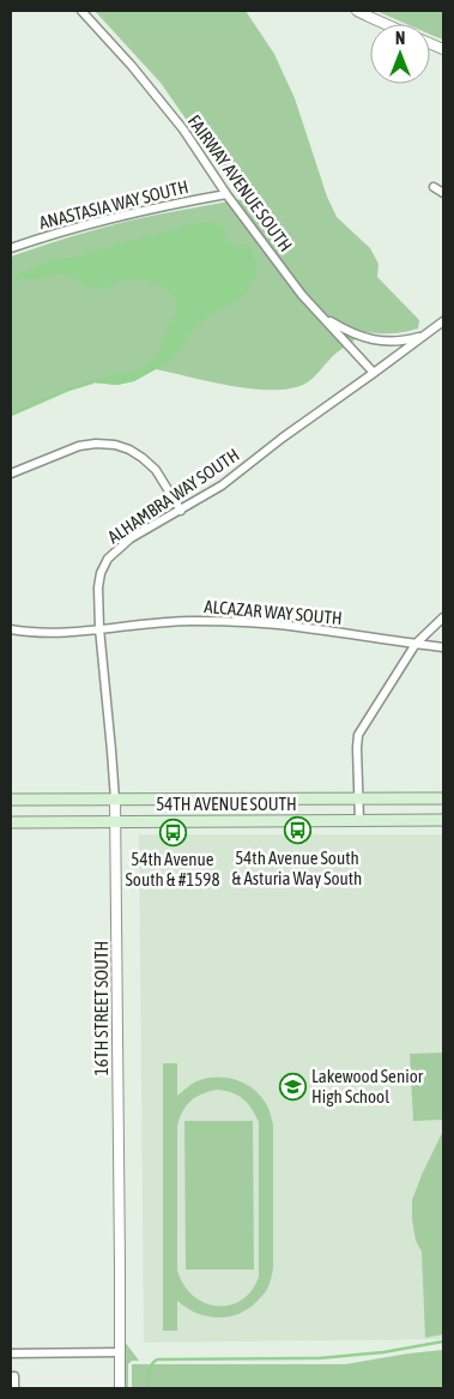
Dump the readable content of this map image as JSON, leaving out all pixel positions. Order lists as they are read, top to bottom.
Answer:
{
  "streets": {
    "main road": ["54TH AVENUE SOUTH"],
    "street": [
      "FAIRWAY AVENUE SOUTH",
      "ANASTASIA WAY SOUTH",
      "ALHAMBRA WAY SOUTH",
      "ALCAZAR WAY SOUTH",
      "16TH STREET SOUTH"
    ]
  },
  "crossings": [
    ["FAIRWAY AVENUE SOUTH", "ANASTASIA WAY SOUTH"],
    ["FAIRWAY AVENUE SOUTH", "ALHAMBRA WAY SOUTH"],
    ["ALHAMBRA WAY SOUTH", "ALCAZAR WAY SOUTH"],
    ["ALHAMBRA WAY SOUTH", "16TH STREET SOUTH"],
    ["ALCAZAR WAY SOUTH", "16TH STREET SOUTH"],
    ["54TH AVENUE SOUTH", "16TH STREET SOUTH"]
  ],
  "places": {
    "bus stop": ["54th Avenue South & Asturia Way South", "54th Avenue South & #1598"],
    "school or university": ["Lakewood Senior High School"]
  },
  "north": "top"
}
